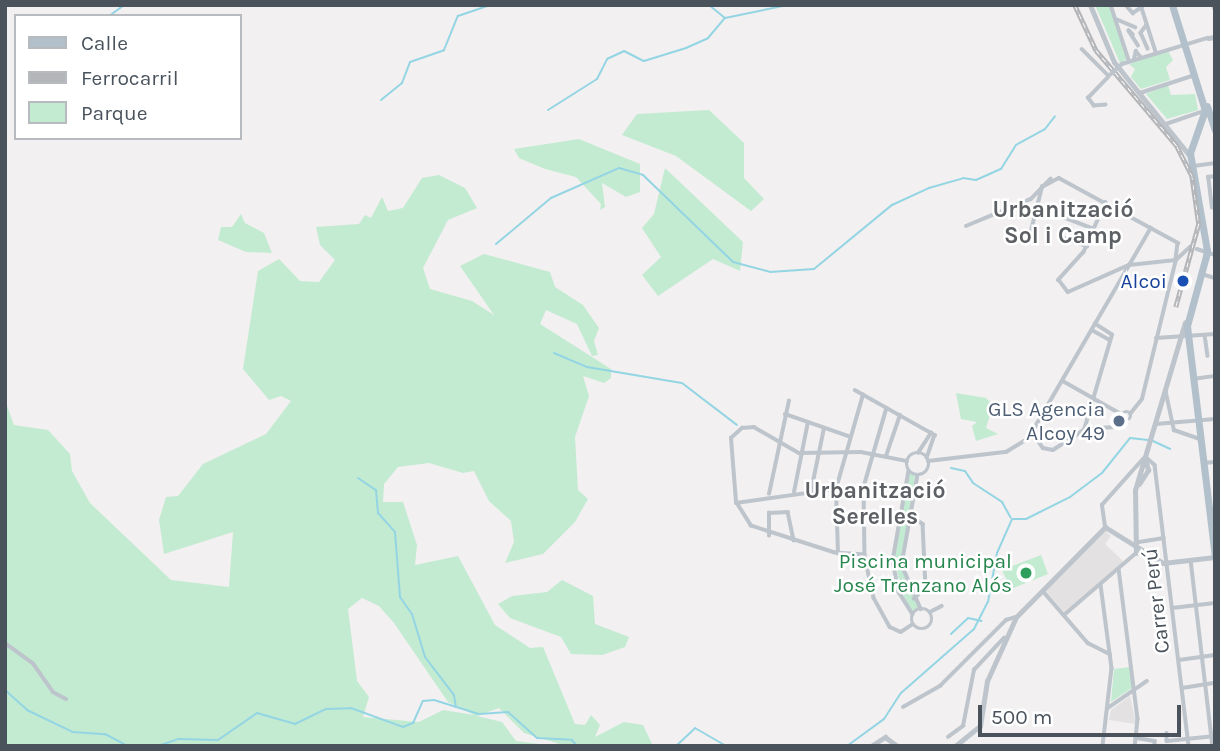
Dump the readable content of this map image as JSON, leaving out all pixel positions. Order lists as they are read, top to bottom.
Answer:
{
  "streets": {
    "street": ["Carrer Perú"]
  },
  "districts": ["Urbanització Sol i Camp", "Urbanització Serelles"],
  "places": ["Alcoi", "GLS Agencia Alcoy 49", "Piscina municipal José Trenzano Alós"],
  "legend": ["Calle", "Ferrocarril", "Parque"],
  "scale_bar": "500 m"
}
